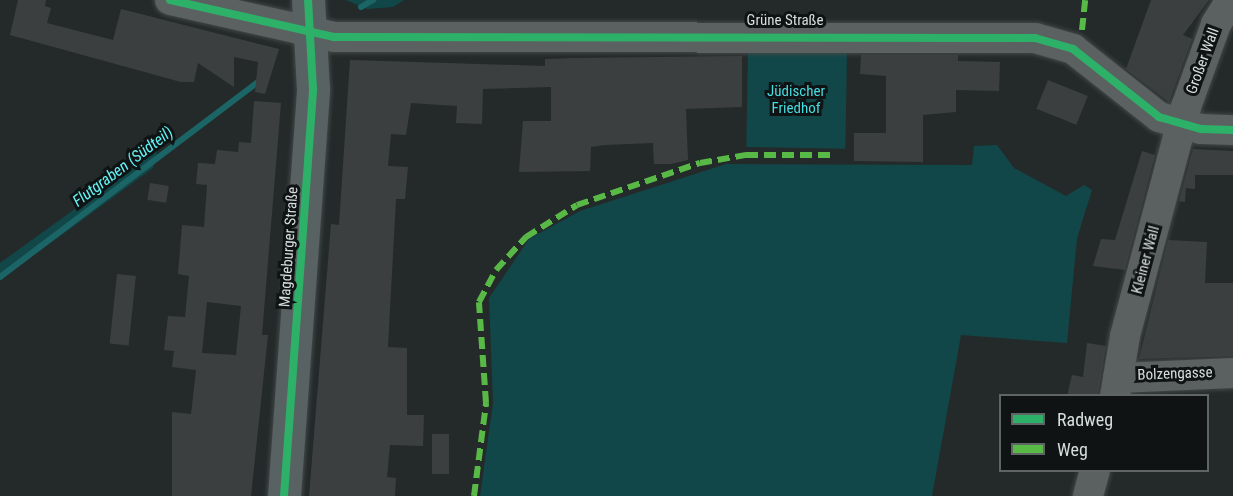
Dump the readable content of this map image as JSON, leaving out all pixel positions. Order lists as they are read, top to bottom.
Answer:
{
  "streets": {
    "main road": ["Magdeburger Straße"],
    "street": [
      "Grüne Straße",
      "Großer Wall",
      "Kleiner Wall",
      "Bolzengasse"
    ]
  },
  "crossings": [
    ["Grüne Straße", "Großer Wall"],
    ["Grüne Straße", "Magdeburger Straße"],
    ["Grüne Straße", "Kleiner Wall"],
    ["Großer Wall", "Kleiner Wall"],
    ["Kleiner Wall", "Bolzengasse"]
  ],
  "water": ["Flutgraben (Südteil)"],
  "parks": ["Jüdischer Friedhof"],
  "legend": ["Radweg", "Weg"]
}
